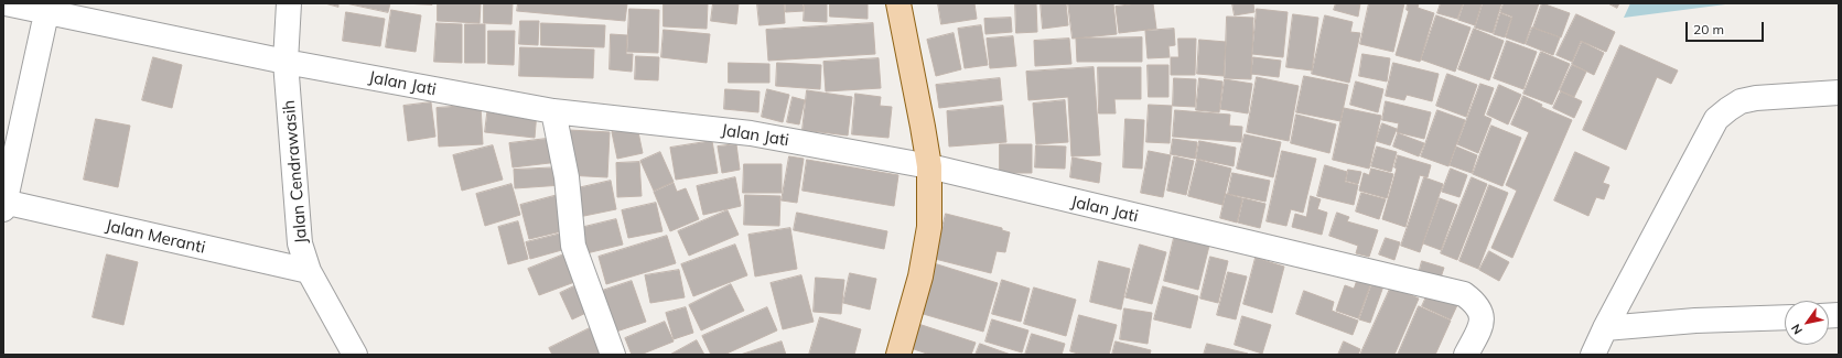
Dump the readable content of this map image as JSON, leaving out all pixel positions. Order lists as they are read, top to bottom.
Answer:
{
  "streets": {
    "street": ["Jalan Jati", "Jalan Cendrawasih", "Jalan Meranti"]
  },
  "crossings": [
    ["Jalan Jati", "Jalan Cendrawasih"],
    ["Jalan Cendrawasih", "Jalan Meranti"]
  ],
  "scale_bar": "20 m",
  "north": "bottom left"
}
